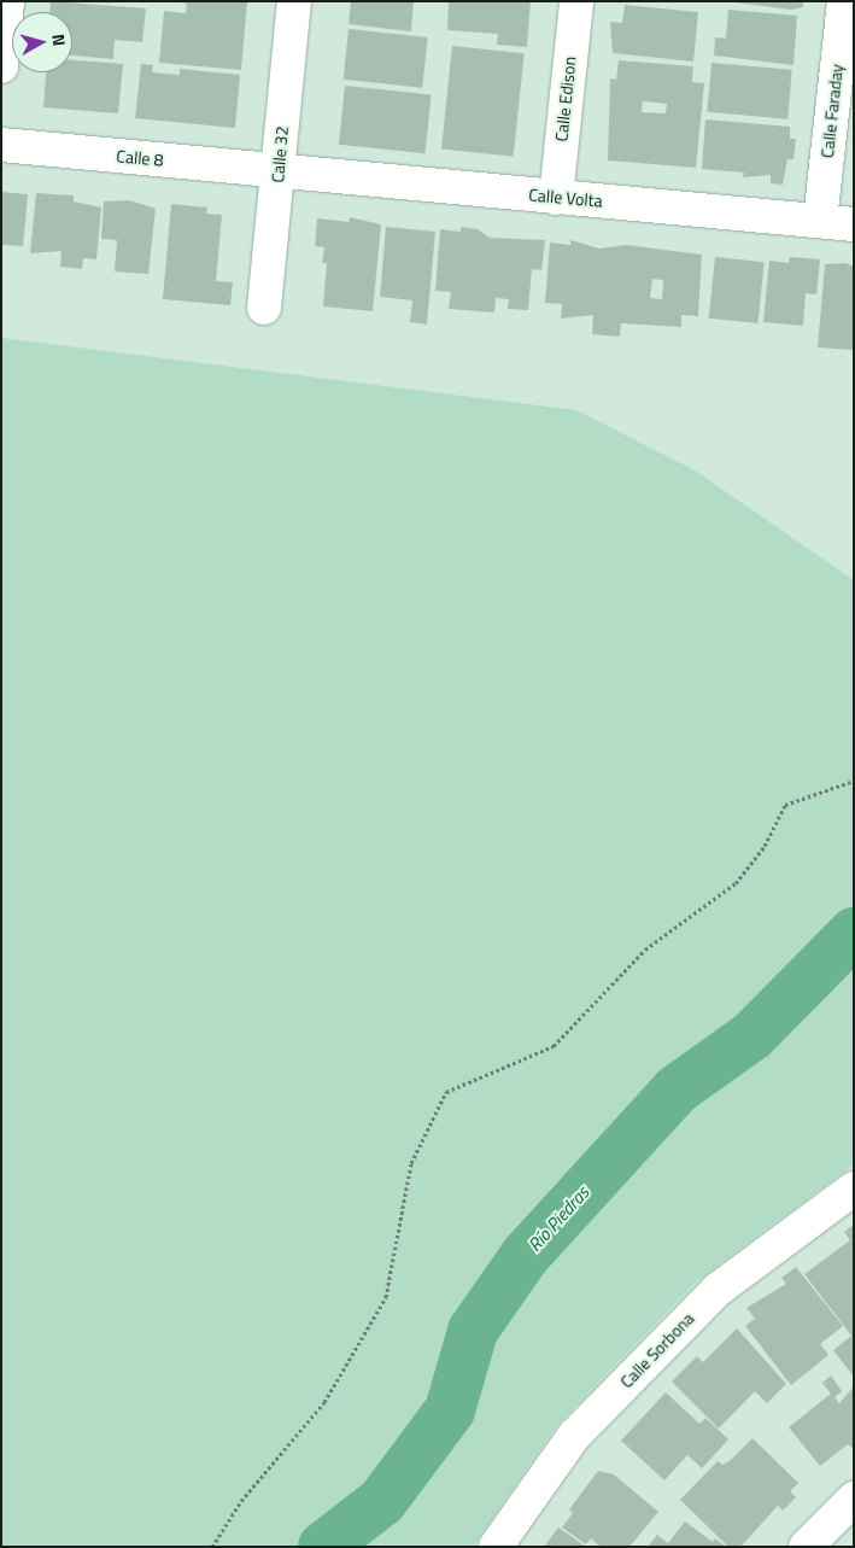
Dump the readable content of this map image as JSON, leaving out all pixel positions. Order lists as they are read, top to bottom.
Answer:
{
  "streets": {
    "street": [
      "Calle Edison",
      "Calle Faraday",
      "Calle 32",
      "Calle 8",
      "Calle Volta",
      "Calle Sorbona"
    ]
  },
  "crossings": [
    ["Calle Edison", "Calle Volta"],
    ["Calle Faraday", "Calle Volta"],
    ["Calle 32", "Calle 8"],
    ["Calle 32", "Calle Volta"],
    ["Calle 8", "Calle Volta"]
  ],
  "water": ["Río Piedras"],
  "north": "right"
}
